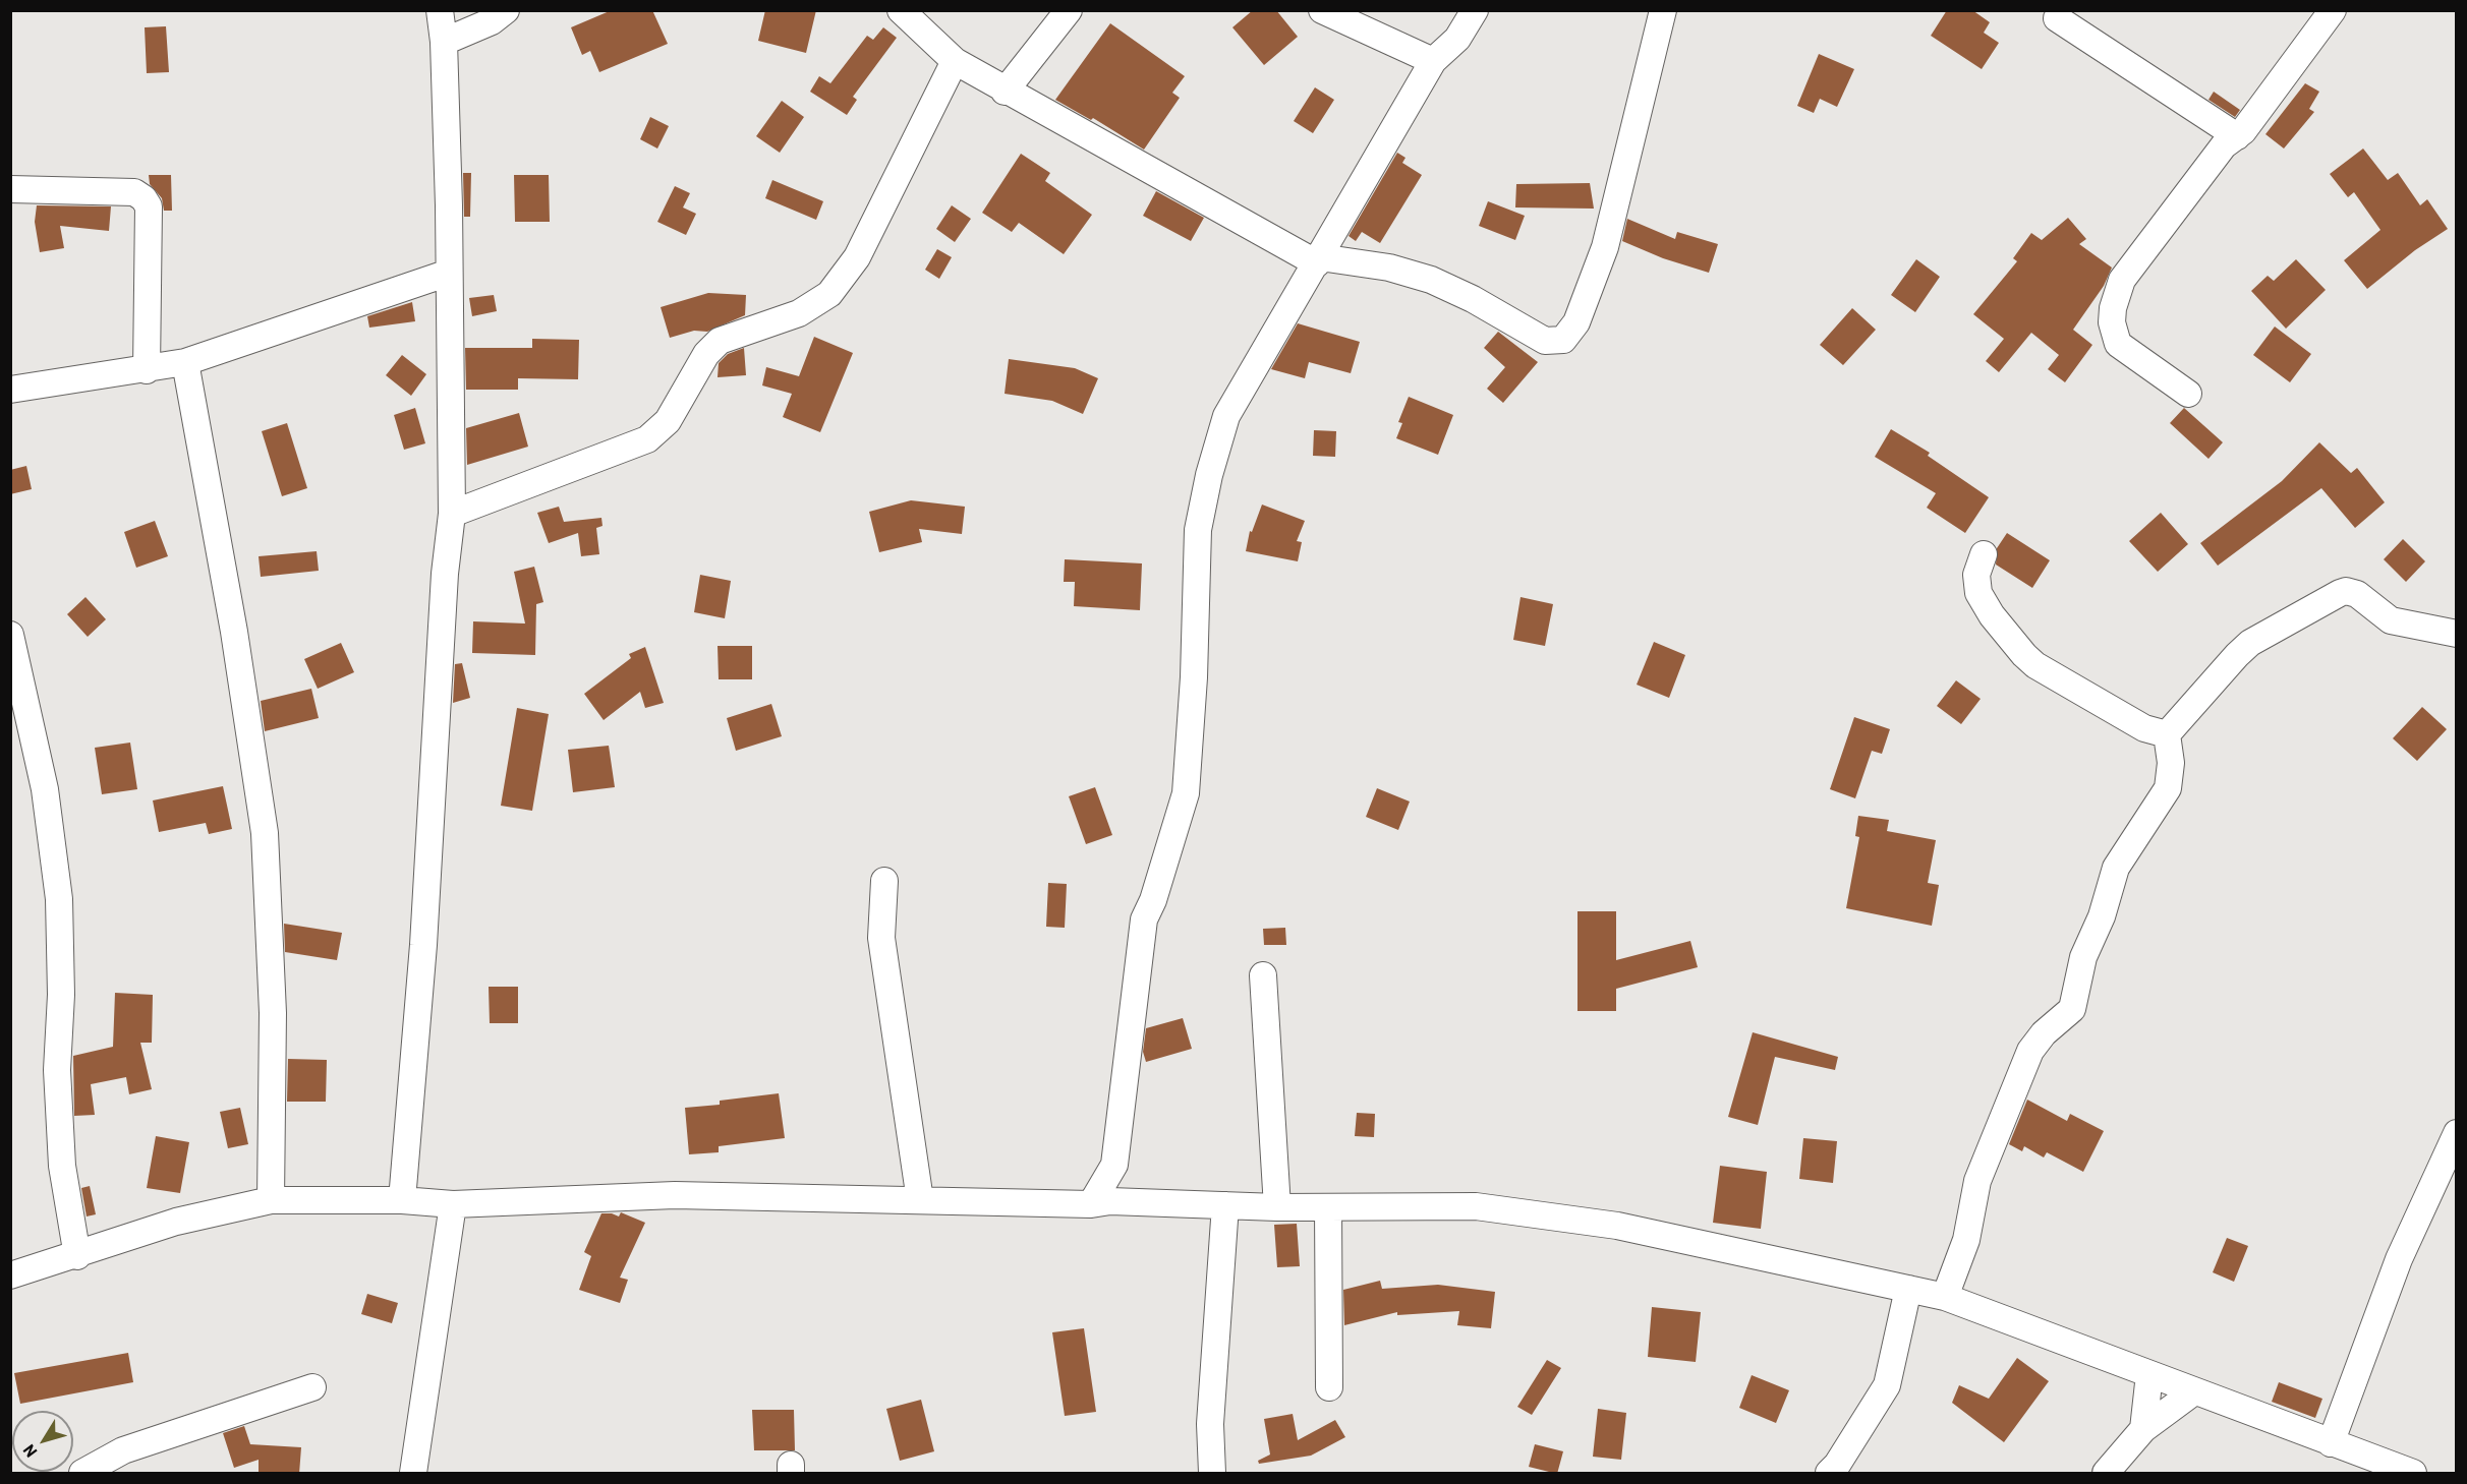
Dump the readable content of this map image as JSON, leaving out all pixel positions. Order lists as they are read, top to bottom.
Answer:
{
  "north": "bottom left"
}
